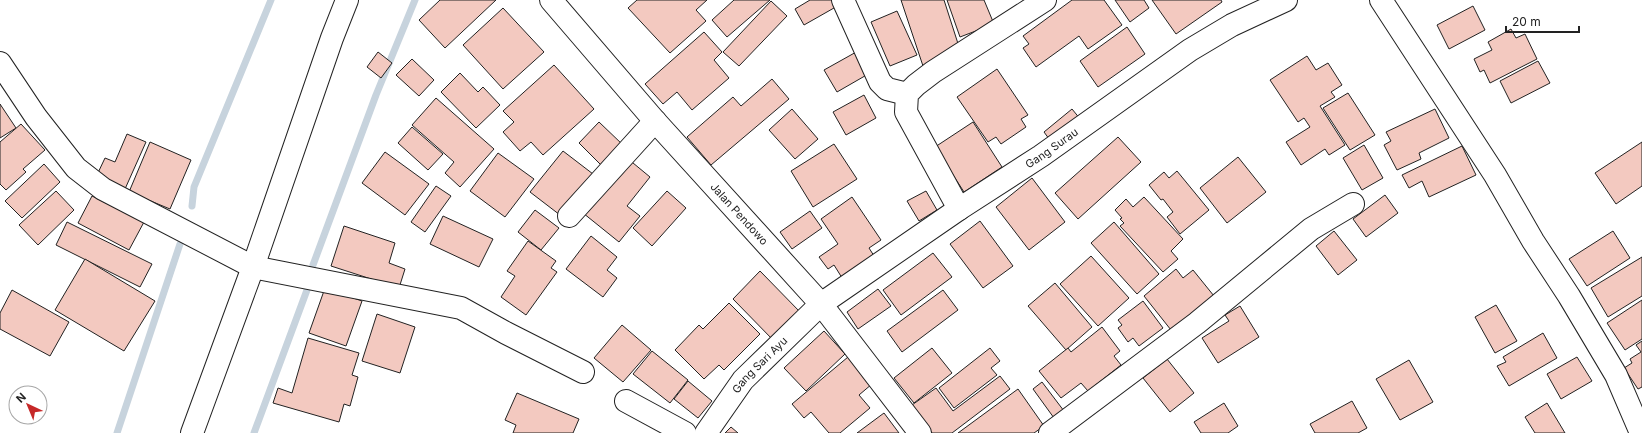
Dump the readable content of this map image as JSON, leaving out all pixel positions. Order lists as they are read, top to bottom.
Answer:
{
  "streets": {
    "street": ["Gang Surau", "Jalan Pendowo", "Gang Sari Ayu"]
  },
  "crossings": [
    ["Gang Surau", "Jalan Pendowo"],
    ["Gang Surau", "Gang Sari Ayu"],
    ["Jalan Pendowo", "Gang Sari Ayu"]
  ],
  "scale_bar": "20 m",
  "north": "top left"
}
